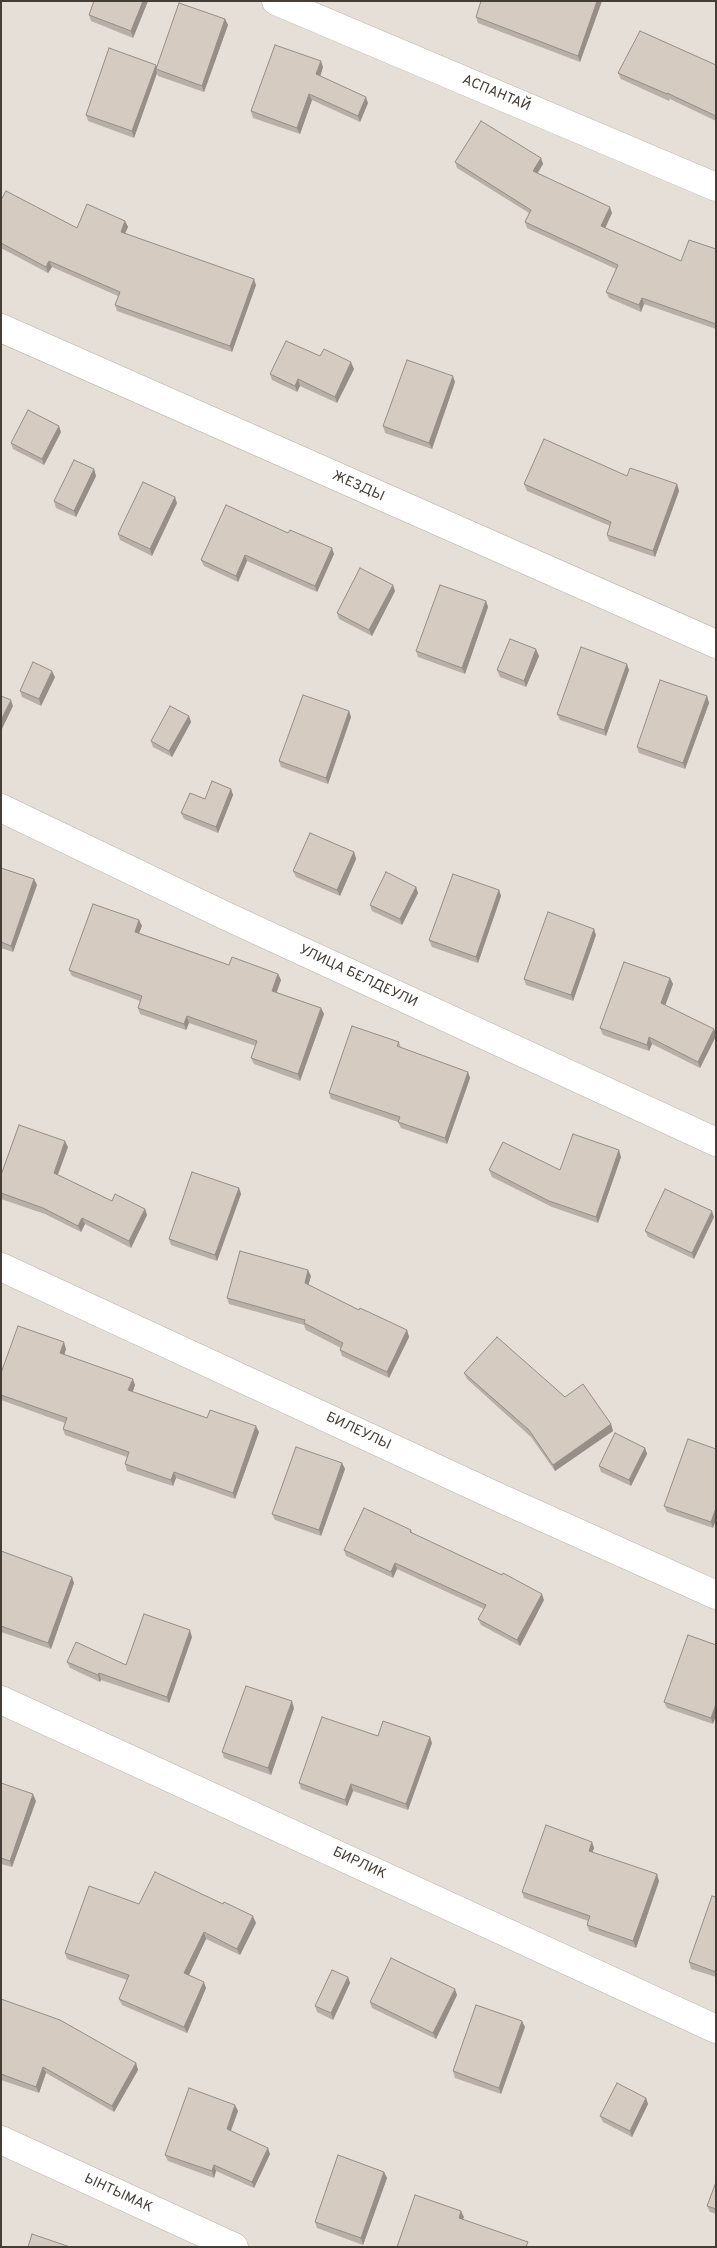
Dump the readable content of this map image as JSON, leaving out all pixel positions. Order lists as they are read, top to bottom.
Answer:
{
  "streets": {
    "street": [
      "АСПАНТАЙ",
      "ЖЕЗДЫ",
      "УЛИЦА БЕЛДЕУЛИ",
      "БИЛЕУЛЫ",
      "БИРЛИК",
      "ЫНТЫМАК"
    ]
  }
}
